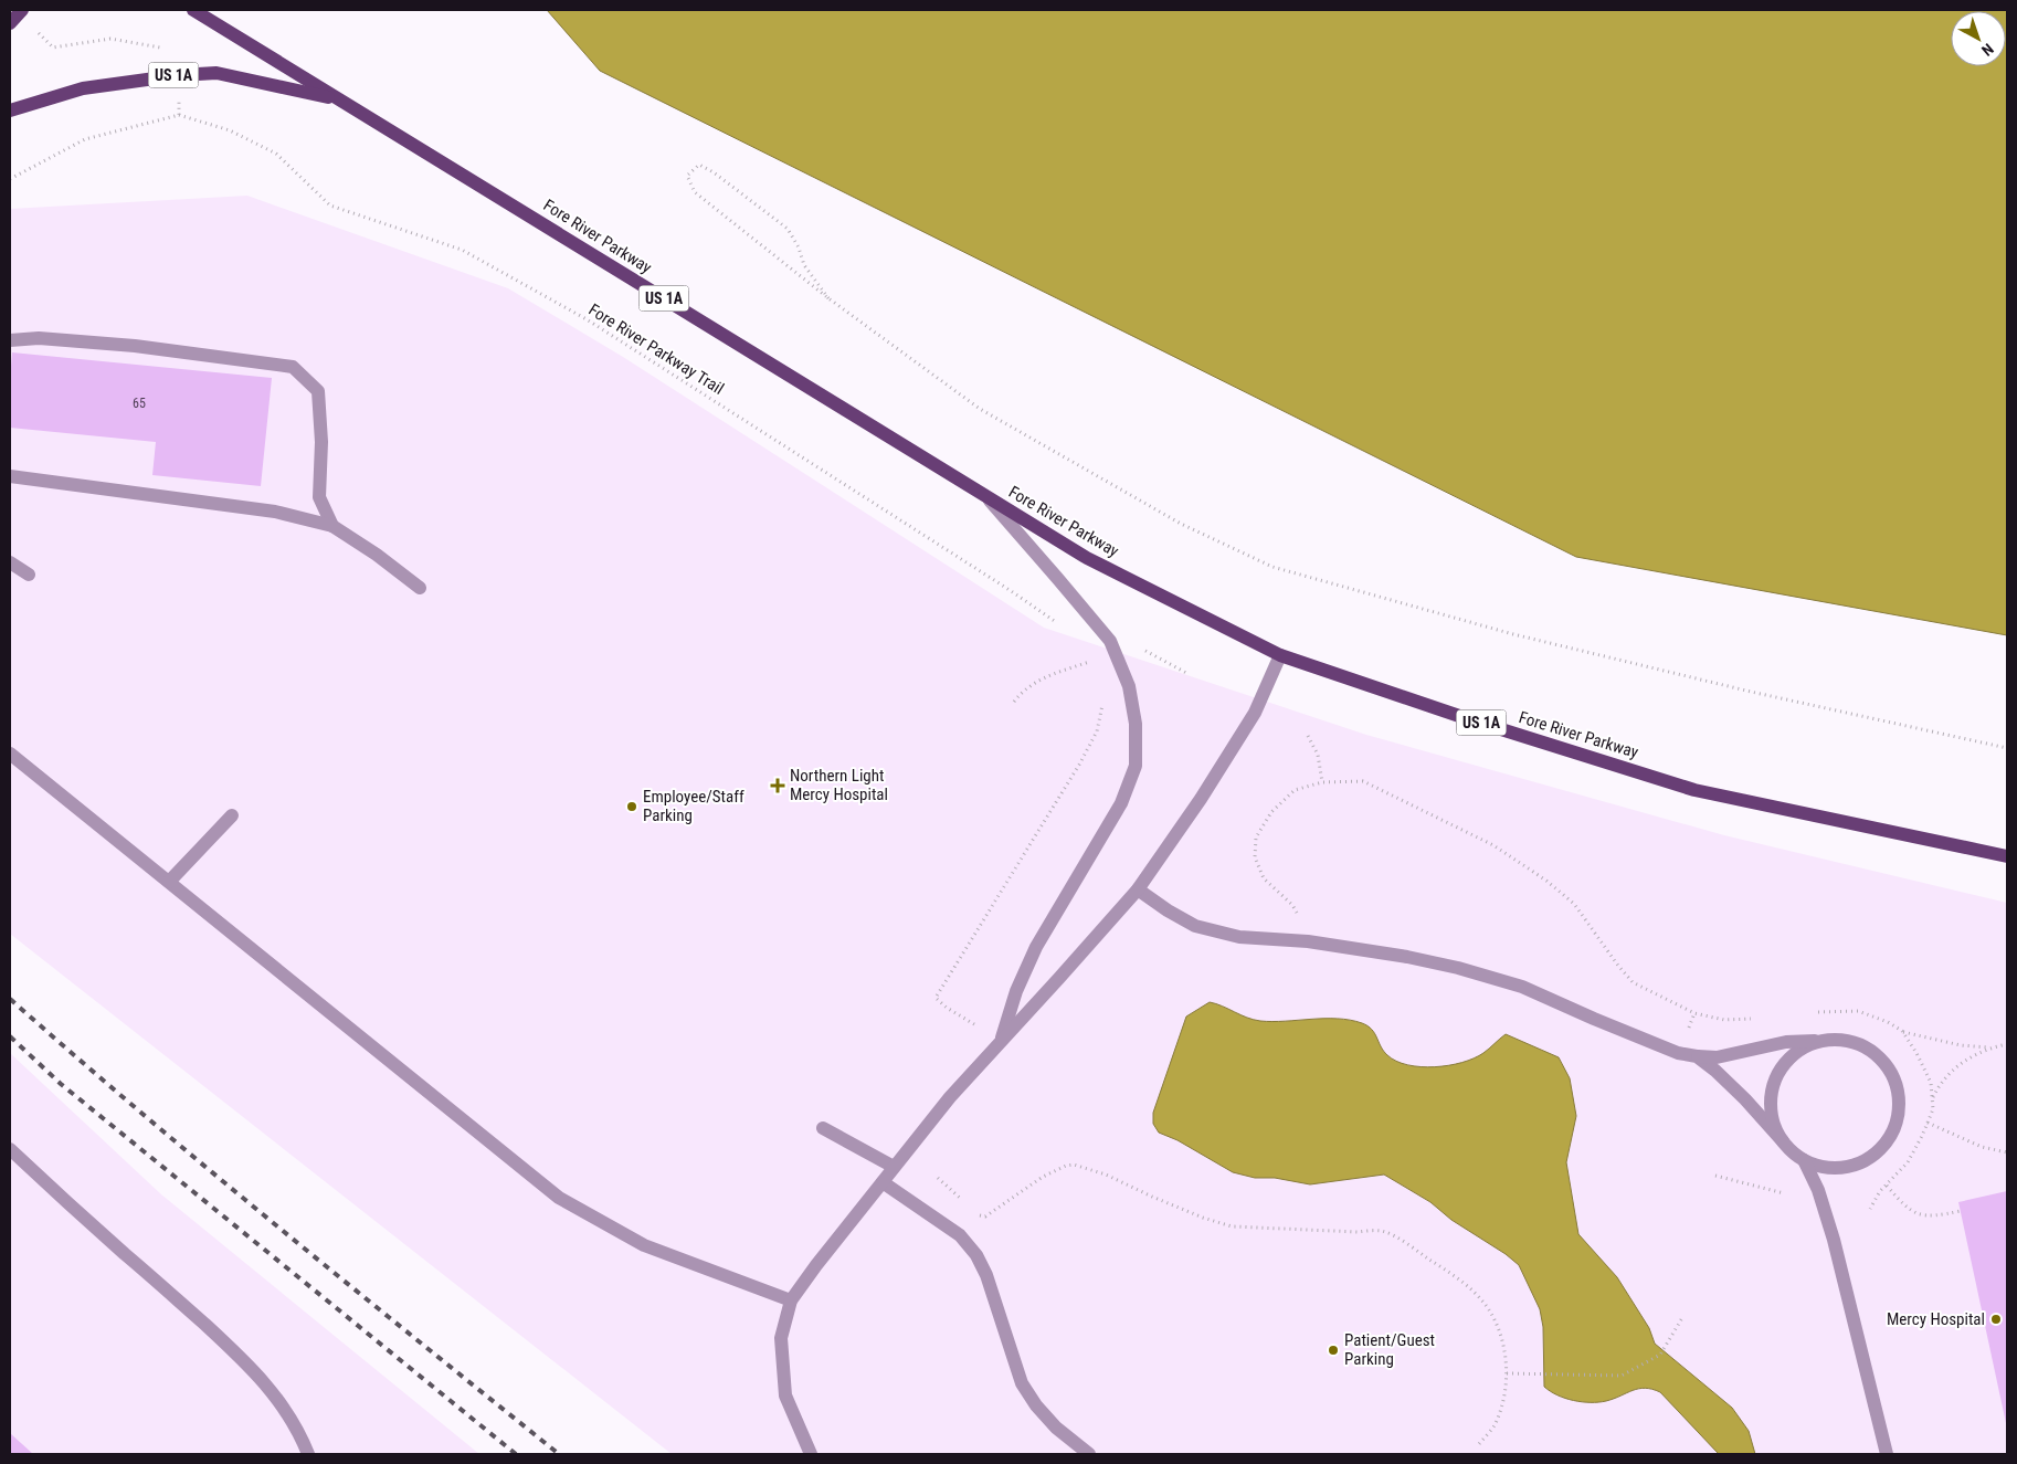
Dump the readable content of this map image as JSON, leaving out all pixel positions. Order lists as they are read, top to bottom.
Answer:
{
  "streets": {
    "main road": ["US 1A", "Fore River Parkway"],
    "path": ["Fore River Parkway Trail"]
  },
  "crossings": [
    ["US 1A", "Fore River Parkway"]
  ],
  "places": {
    "health": ["Northern Light Mercy Hospital"],
    "other": ["Employee/Staff Parking", "Mercy Hospital", "Patient/Guest Parking"]
  },
  "house_numbers": ["65"],
  "north": "bottom right"
}
